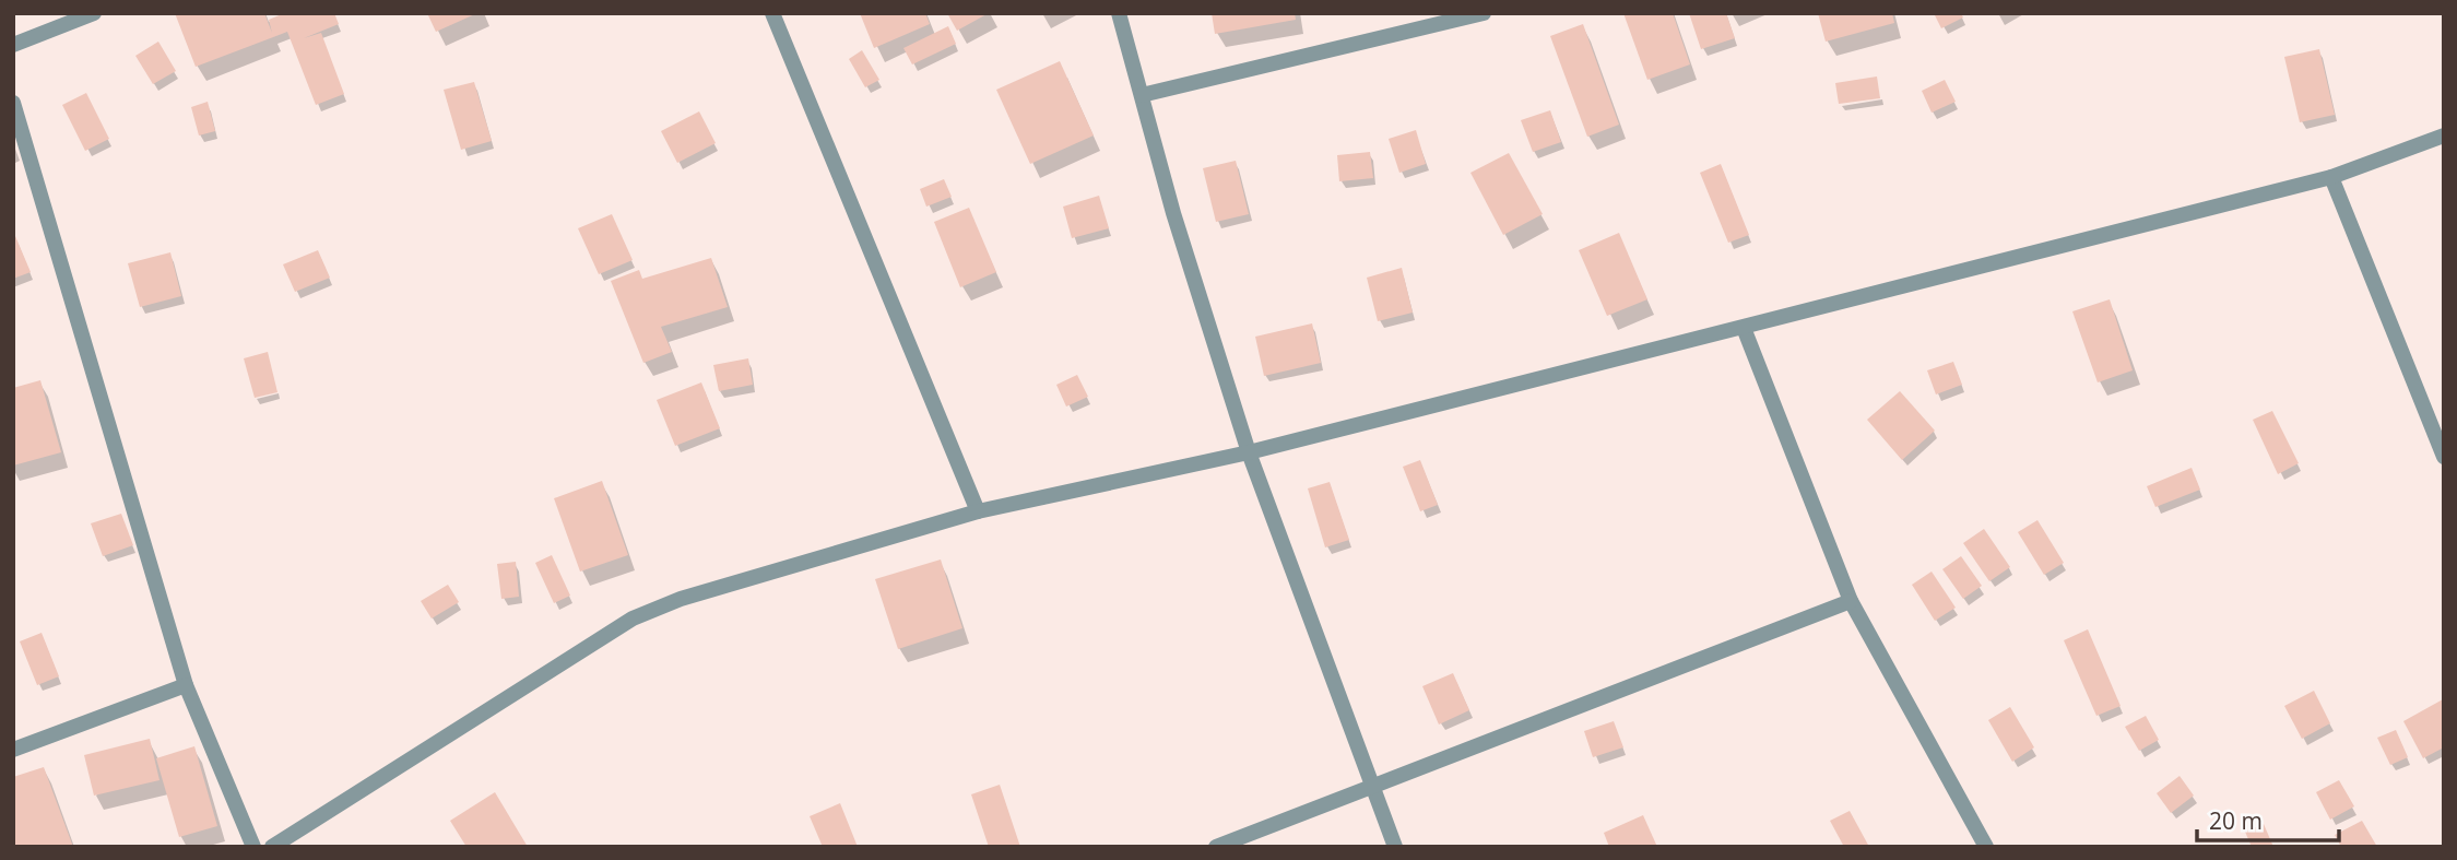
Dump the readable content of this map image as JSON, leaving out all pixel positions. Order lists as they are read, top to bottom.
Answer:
{
  "scale_bar": "20 m"
}
